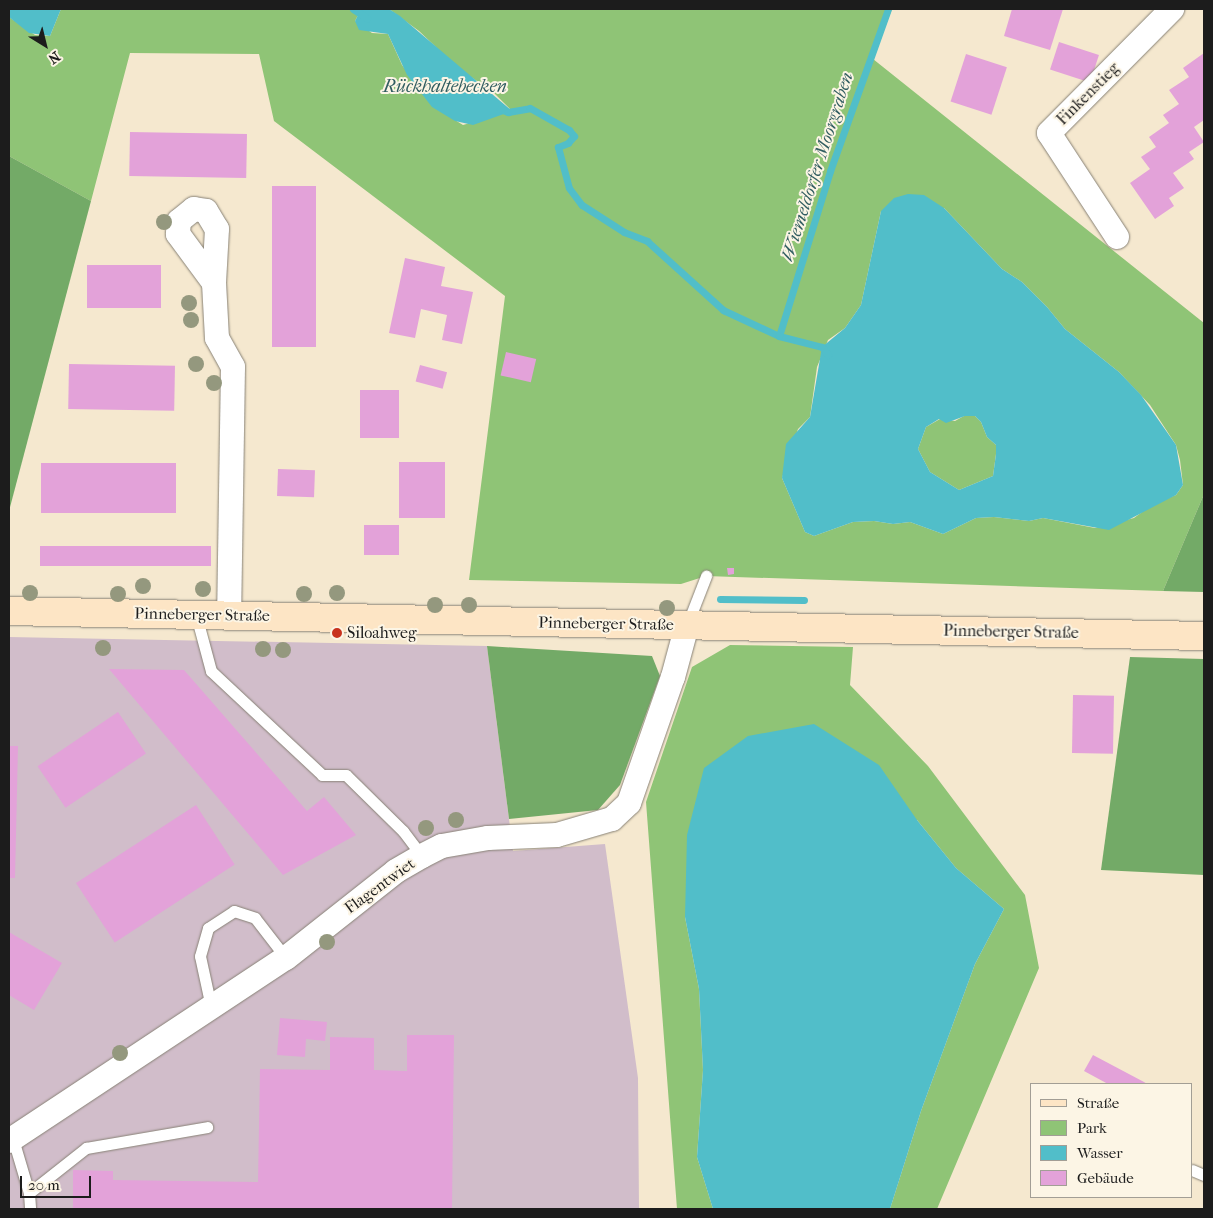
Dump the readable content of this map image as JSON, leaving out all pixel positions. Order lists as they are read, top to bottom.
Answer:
{
  "streets": {
    "main road": ["Pinneberger Straße"],
    "street": ["Finkenstieg", "Flagentwiet"]
  },
  "crossings": [
    ["Pinneberger Straße", "Flagentwiet"]
  ],
  "water": ["Rückhaltebecken", "Wiemeldorfer Moorgraben"],
  "places": ["Siloahweg"],
  "legend": [
    "Straße",
    "Park",
    "Wasser",
    "Gebäude"
  ],
  "scale_bar": "20 m",
  "north": "bottom right"
}
